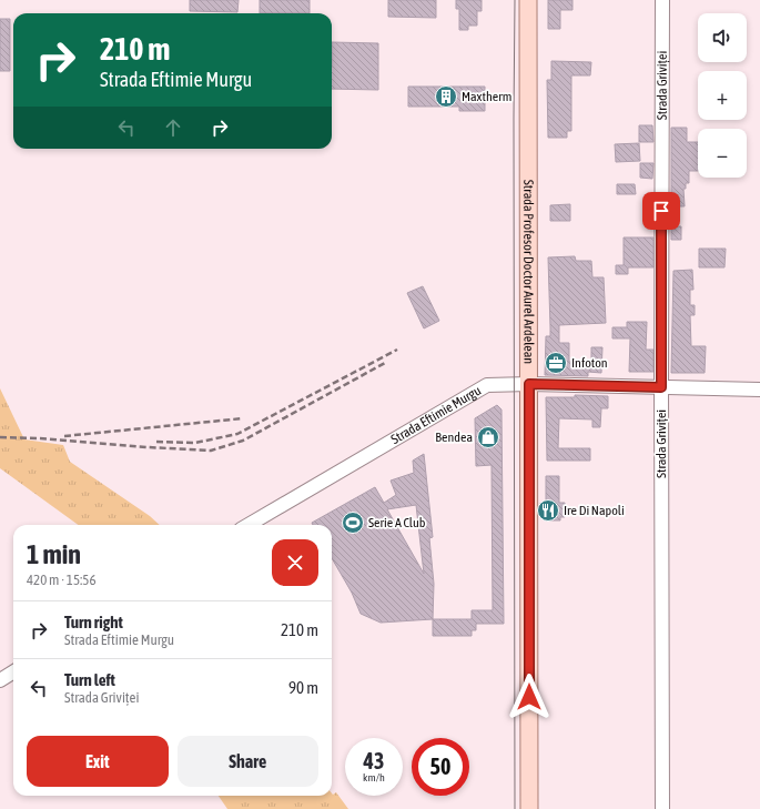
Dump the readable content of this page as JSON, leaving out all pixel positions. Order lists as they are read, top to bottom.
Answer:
{
  "streets": {
    "main road": ["Strada Profesor Doctor Aurel Ardelean"],
    "street": ["Strada Griviței", "Strada Eftimie Murgu"]
  },
  "crossings": [
    ["Strada Griviței", "Strada Eftimie Murgu"],
    ["Strada Profesor Doctor Aurel Ardelean", "Strada Eftimie Murgu"]
  ],
  "places": {
    "building": ["Maxtherm"],
    "office": ["Infoton"],
    "shop": ["Bendea"],
    "restaurant": ["Ire Di Napoli"],
    "sports": ["Serie A Club"]
  },
  "page": {
    "map_buttons": ["+", "−"],
    "turn": ["210 m", "Strada Eftimie Murgu"],
    "heading": ["1 min", "420 m · 15:56"],
    "list": [
      {
        "name": "Turn right",
        "note": "Strada Eftimie Murgu",
        "value": "210 m"
      },
      {
        "name": "Turn left",
        "note": "Strada Griviței",
        "value": "90 m"
      }
    ],
    "buttons": ["Exit", "Share"],
    "speed": "43 km/h",
    "limit": "50"
  }
}
